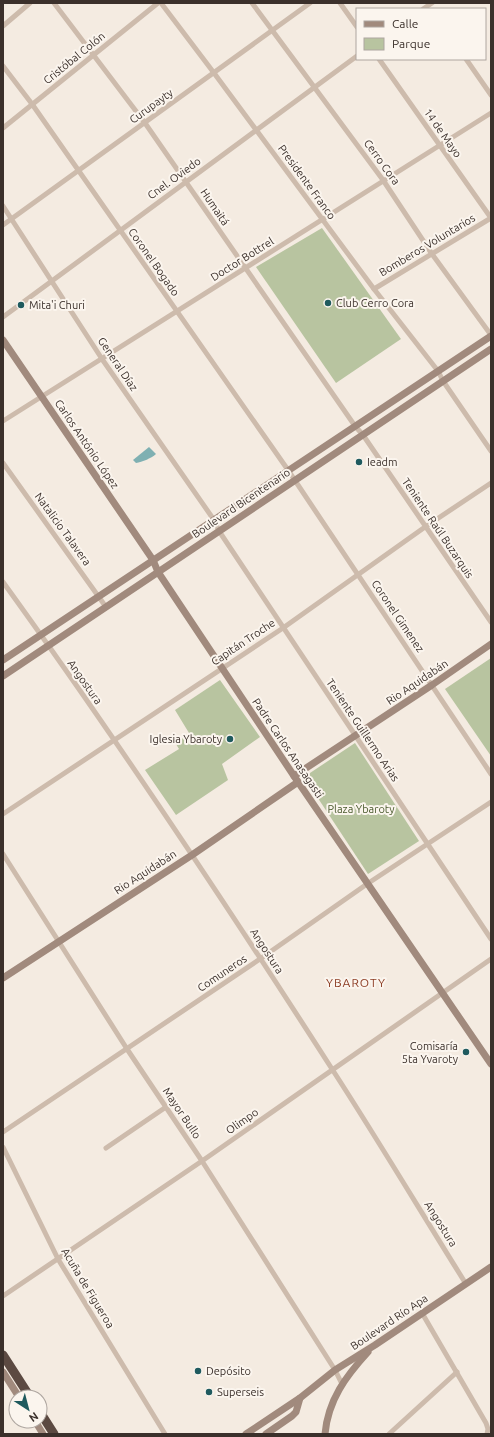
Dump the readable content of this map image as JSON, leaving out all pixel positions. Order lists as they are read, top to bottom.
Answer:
{
  "streets": {
    "main road": [
      "Carlos António López",
      "Boulevard Bicentenario",
      "Rio Aquidabán",
      "Padre Carlos Anasagasti",
      "Boulevard Río Apa"
    ],
    "street": [
      "Cristóbal Colón",
      "Curupayty",
      "14 de Mayo",
      "Cerro Cora",
      "Cnel. Oviedo",
      "Presidente Franco",
      "Humaitá",
      "Bomberos Voluntarios",
      "Doctor Bottrel",
      "Coronel Bogado",
      "General Díaz",
      "Teniente Raúl Buzarquis",
      "Natalicio Talavera",
      "Coronel Gimenez",
      "Capitán Troche",
      "Angostura",
      "Teniente Guillermo Arias",
      "Comuneros",
      "Mayor Bullo",
      "Olimpo",
      "Acuña de Figueroa"
    ]
  },
  "crossings": [
    ["Cristóbal Colón", "Humaitá"],
    ["Cristóbal Colón", "Coronel Bogado"],
    ["Curupayty", "Cerro Cora"],
    ["Curupayty", "Presidente Franco"],
    ["Curupayty", "Humaitá"],
    ["Curupayty", "Coronel Bogado"],
    ["Curupayty", "General Díaz"],
    ["14 de Mayo", "Bomberos Voluntarios"],
    ["14 de Mayo", "Doctor Bottrel"],
    ["Cerro Cora", "Cnel. Oviedo"],
    ["Cerro Cora", "Bomberos Voluntarios"],
    ["Cerro Cora", "Doctor Bottrel"],
    ["Cerro Cora", "Boulevard Bicentenario"],
    ["Cnel. Oviedo", "Presidente Franco"],
    ["Cnel. Oviedo", "Humaitá"],
    ["Cnel. Oviedo", "Coronel Bogado"],
    ["Cnel. Oviedo", "General Díaz"],
    ["Presidente Franco", "Bomberos Voluntarios"],
    ["Presidente Franco", "Doctor Bottrel"],
    ["Presidente Franco", "Boulevard Bicentenario"],
    ["Humaitá", "Doctor Bottrel"],
    ["Humaitá", "Boulevard Bicentenario"],
    ["Humaitá", "Teniente Raúl Buzarquis"],
    ["Doctor Bottrel", "Coronel Bogado"],
    ["Doctor Bottrel", "General Díaz"],
    ["Doctor Bottrel", "Carlos António López"],
    ["Coronel Bogado", "Boulevard Bicentenario"],
    ["Coronel Bogado", "Coronel Gimenez"],
    ["General Díaz", "Boulevard Bicentenario"],
    ["General Díaz", "Teniente Guillermo Arias"],
    ["Carlos António López", "Boulevard Bicentenario"],
    ["Carlos António López", "Padre Carlos Anasagasti"],
    ["Boulevard Bicentenario", "Teniente Raúl Buzarquis"],
    ["Boulevard Bicentenario", "Natalicio Talavera"],
    ["Boulevard Bicentenario", "Coronel Gimenez"],
    ["Boulevard Bicentenario", "Angostura"],
    ["Boulevard Bicentenario", "Teniente Guillermo Arias"],
    ["Boulevard Bicentenario", "Padre Carlos Anasagasti"],
    ["Teniente Raúl Buzarquis", "Capitán Troche"],
    ["Coronel Gimenez", "Capitán Troche"],
    ["Coronel Gimenez", "Rio Aquidabán"],
    ["Capitán Troche", "Angostura"],
    ["Capitán Troche", "Teniente Guillermo Arias"],
    ["Capitán Troche", "Padre Carlos Anasagasti"],
    ["Angostura", "Rio Aquidabán"],
    ["Angostura", "Comuneros"],
    ["Angostura", "Olimpo"],
    ["Angostura", "Boulevard Río Apa"],
    ["Rio Aquidabán", "Teniente Guillermo Arias"],
    ["Rio Aquidabán", "Padre Carlos Anasagasti"],
    ["Rio Aquidabán", "Mayor Bullo"],
    ["Teniente Guillermo Arias", "Comuneros"],
    ["Padre Carlos Anasagasti", "Comuneros"],
    ["Padre Carlos Anasagasti", "Olimpo"],
    ["Comuneros", "Mayor Bullo"],
    ["Mayor Bullo", "Olimpo"],
    ["Mayor Bullo", "Boulevard Río Apa"],
    ["Olimpo", "Acuña de Figueroa"]
  ],
  "districts": ["YBAROTY"],
  "parks": ["Plaza Ybaroty"],
  "places": [
    "Club Cerro Cora",
    "Mita'i Churi",
    "Ieadm",
    "Iglesia Ybaroty",
    "Comisaría 5ta Yvaroty",
    "Depósito",
    "Superseis"
  ],
  "legend": ["Calle", "Parque"],
  "north": "bottom right"
}
